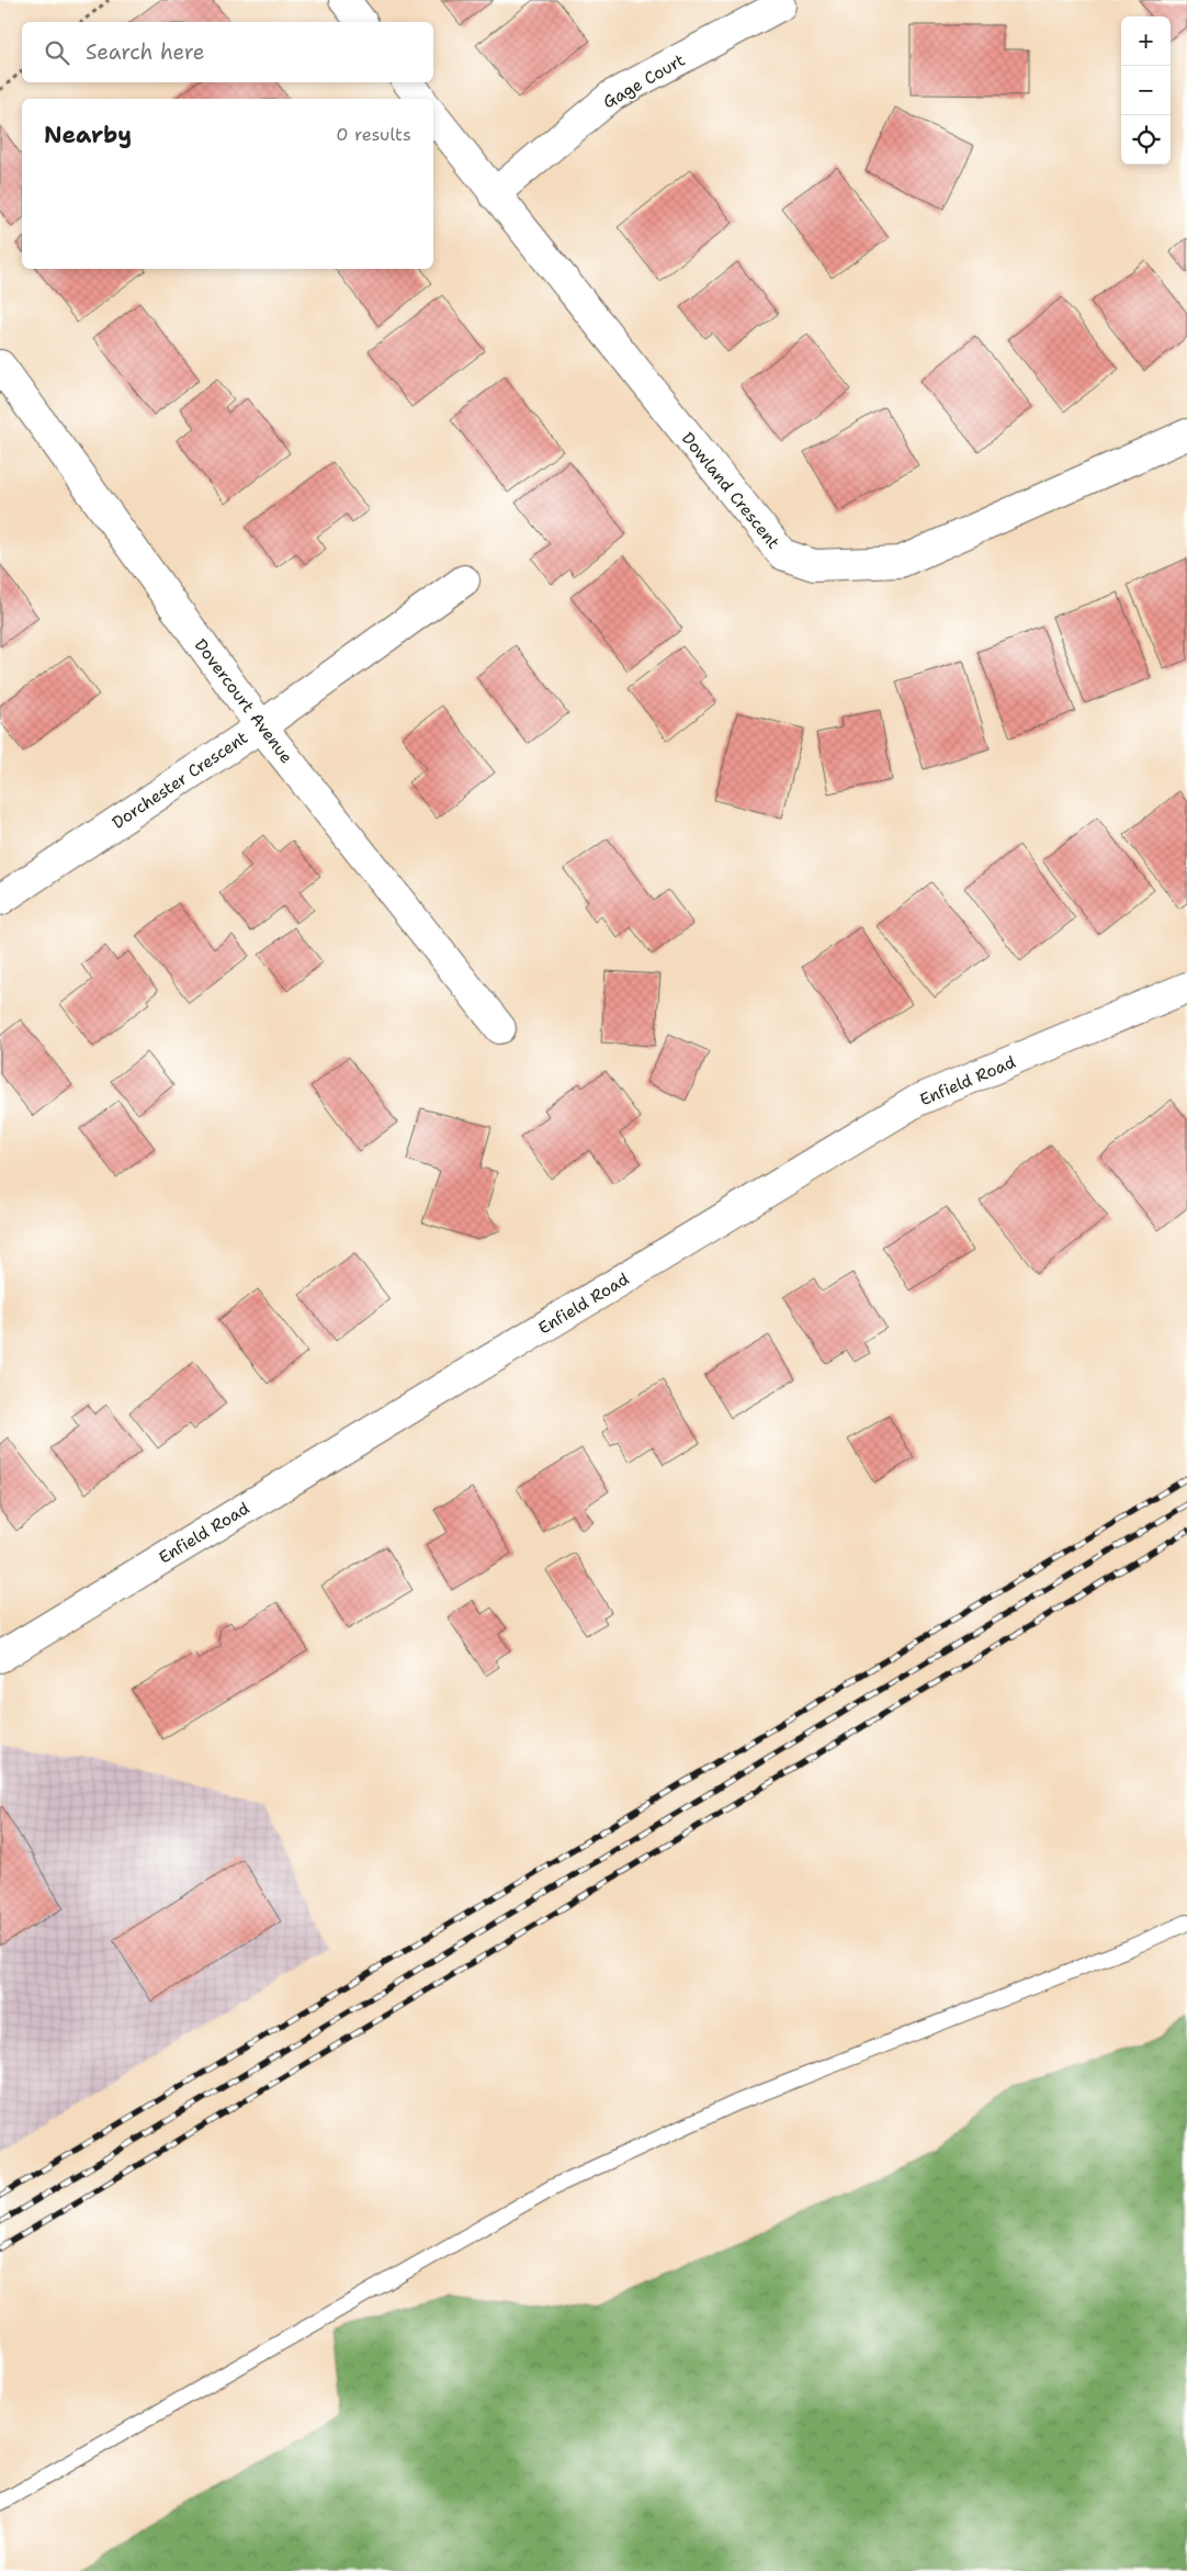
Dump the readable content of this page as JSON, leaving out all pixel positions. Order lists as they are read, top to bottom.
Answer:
{
  "streets": {
    "street": [
      "Gage Court",
      "Dowland Crescent",
      "Dovercourt Avenue",
      "Dorchester Crescent",
      "Enfield Road"
    ]
  },
  "crossings": [
    ["Gage Court", "Dowland Crescent"],
    ["Dovercourt Avenue", "Dorchester Crescent"]
  ],
  "page": {
    "map_buttons": ["+", "−"],
    "search": "Search here",
    "heading": ["Nearby", "0 results"]
  }
}
